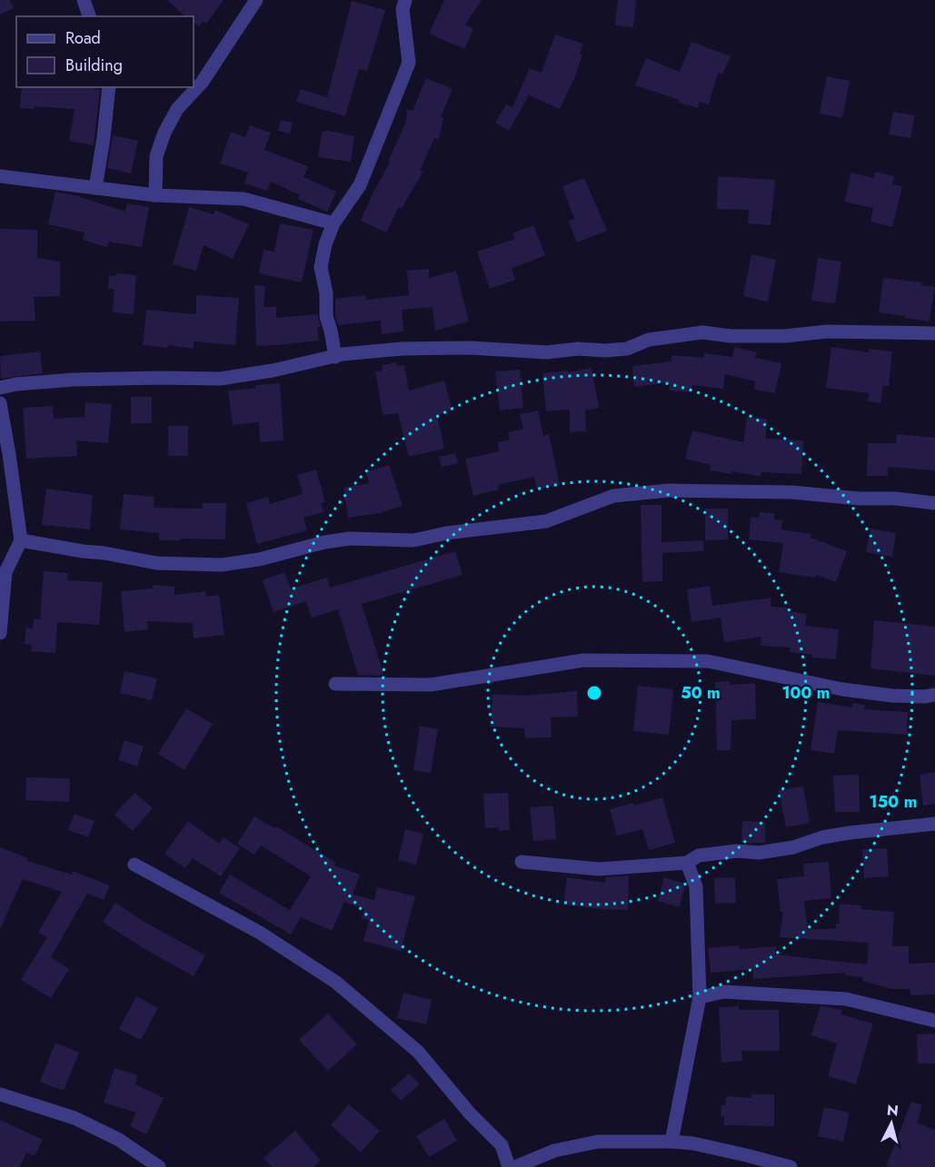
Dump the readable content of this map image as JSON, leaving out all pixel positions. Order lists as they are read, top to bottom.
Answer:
{
  "legend": ["Road", "Building"],
  "north": "top",
  "rings": ["50 m", "100 m", "150 m"]
}
